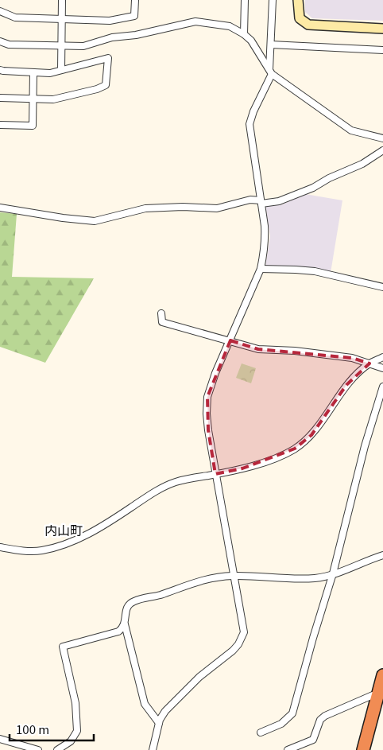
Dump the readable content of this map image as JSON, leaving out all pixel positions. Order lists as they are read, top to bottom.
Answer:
{
  "districts": ["内山町"],
  "scale_bar": "100 m"
}
